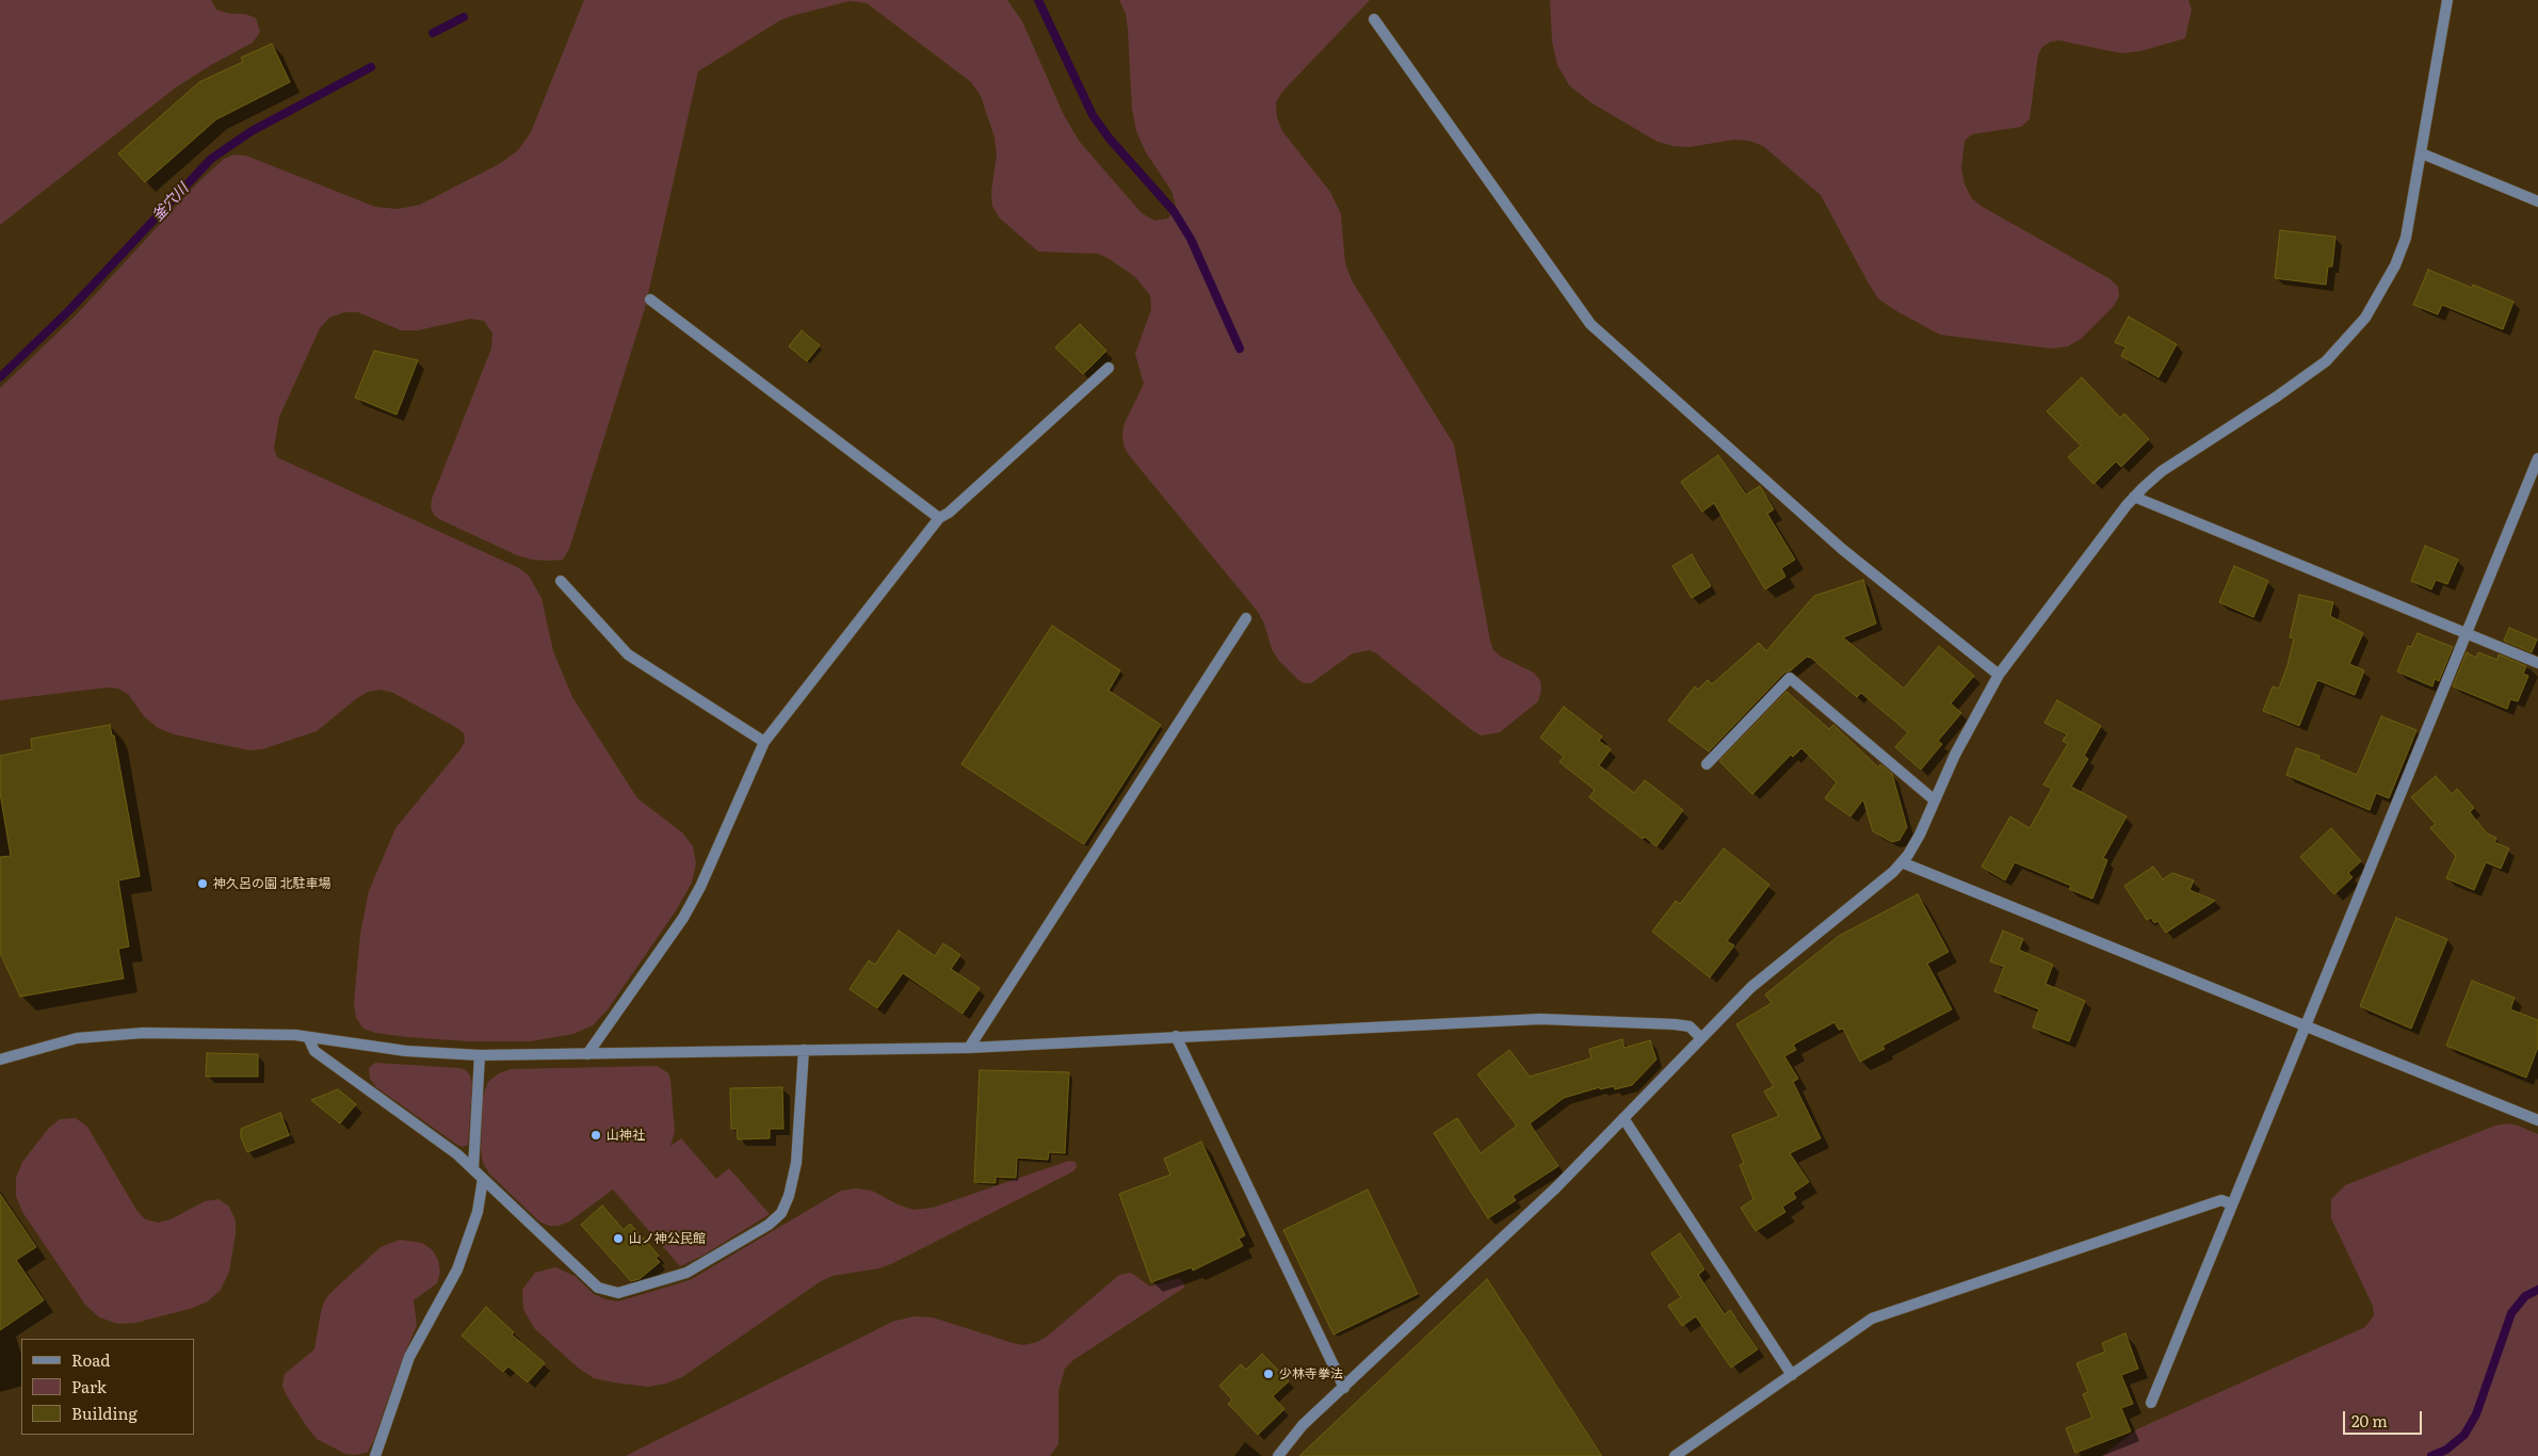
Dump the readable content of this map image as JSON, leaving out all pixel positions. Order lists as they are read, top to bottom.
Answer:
{
  "water": ["釜穴川"],
  "places": [
    "神久呂の園 北駐車場",
    "山神社",
    "山ノ神公民館",
    "少林寺拳法"
  ],
  "legend": ["Road", "Park", "Building"],
  "scale_bar": "20 m"
}
